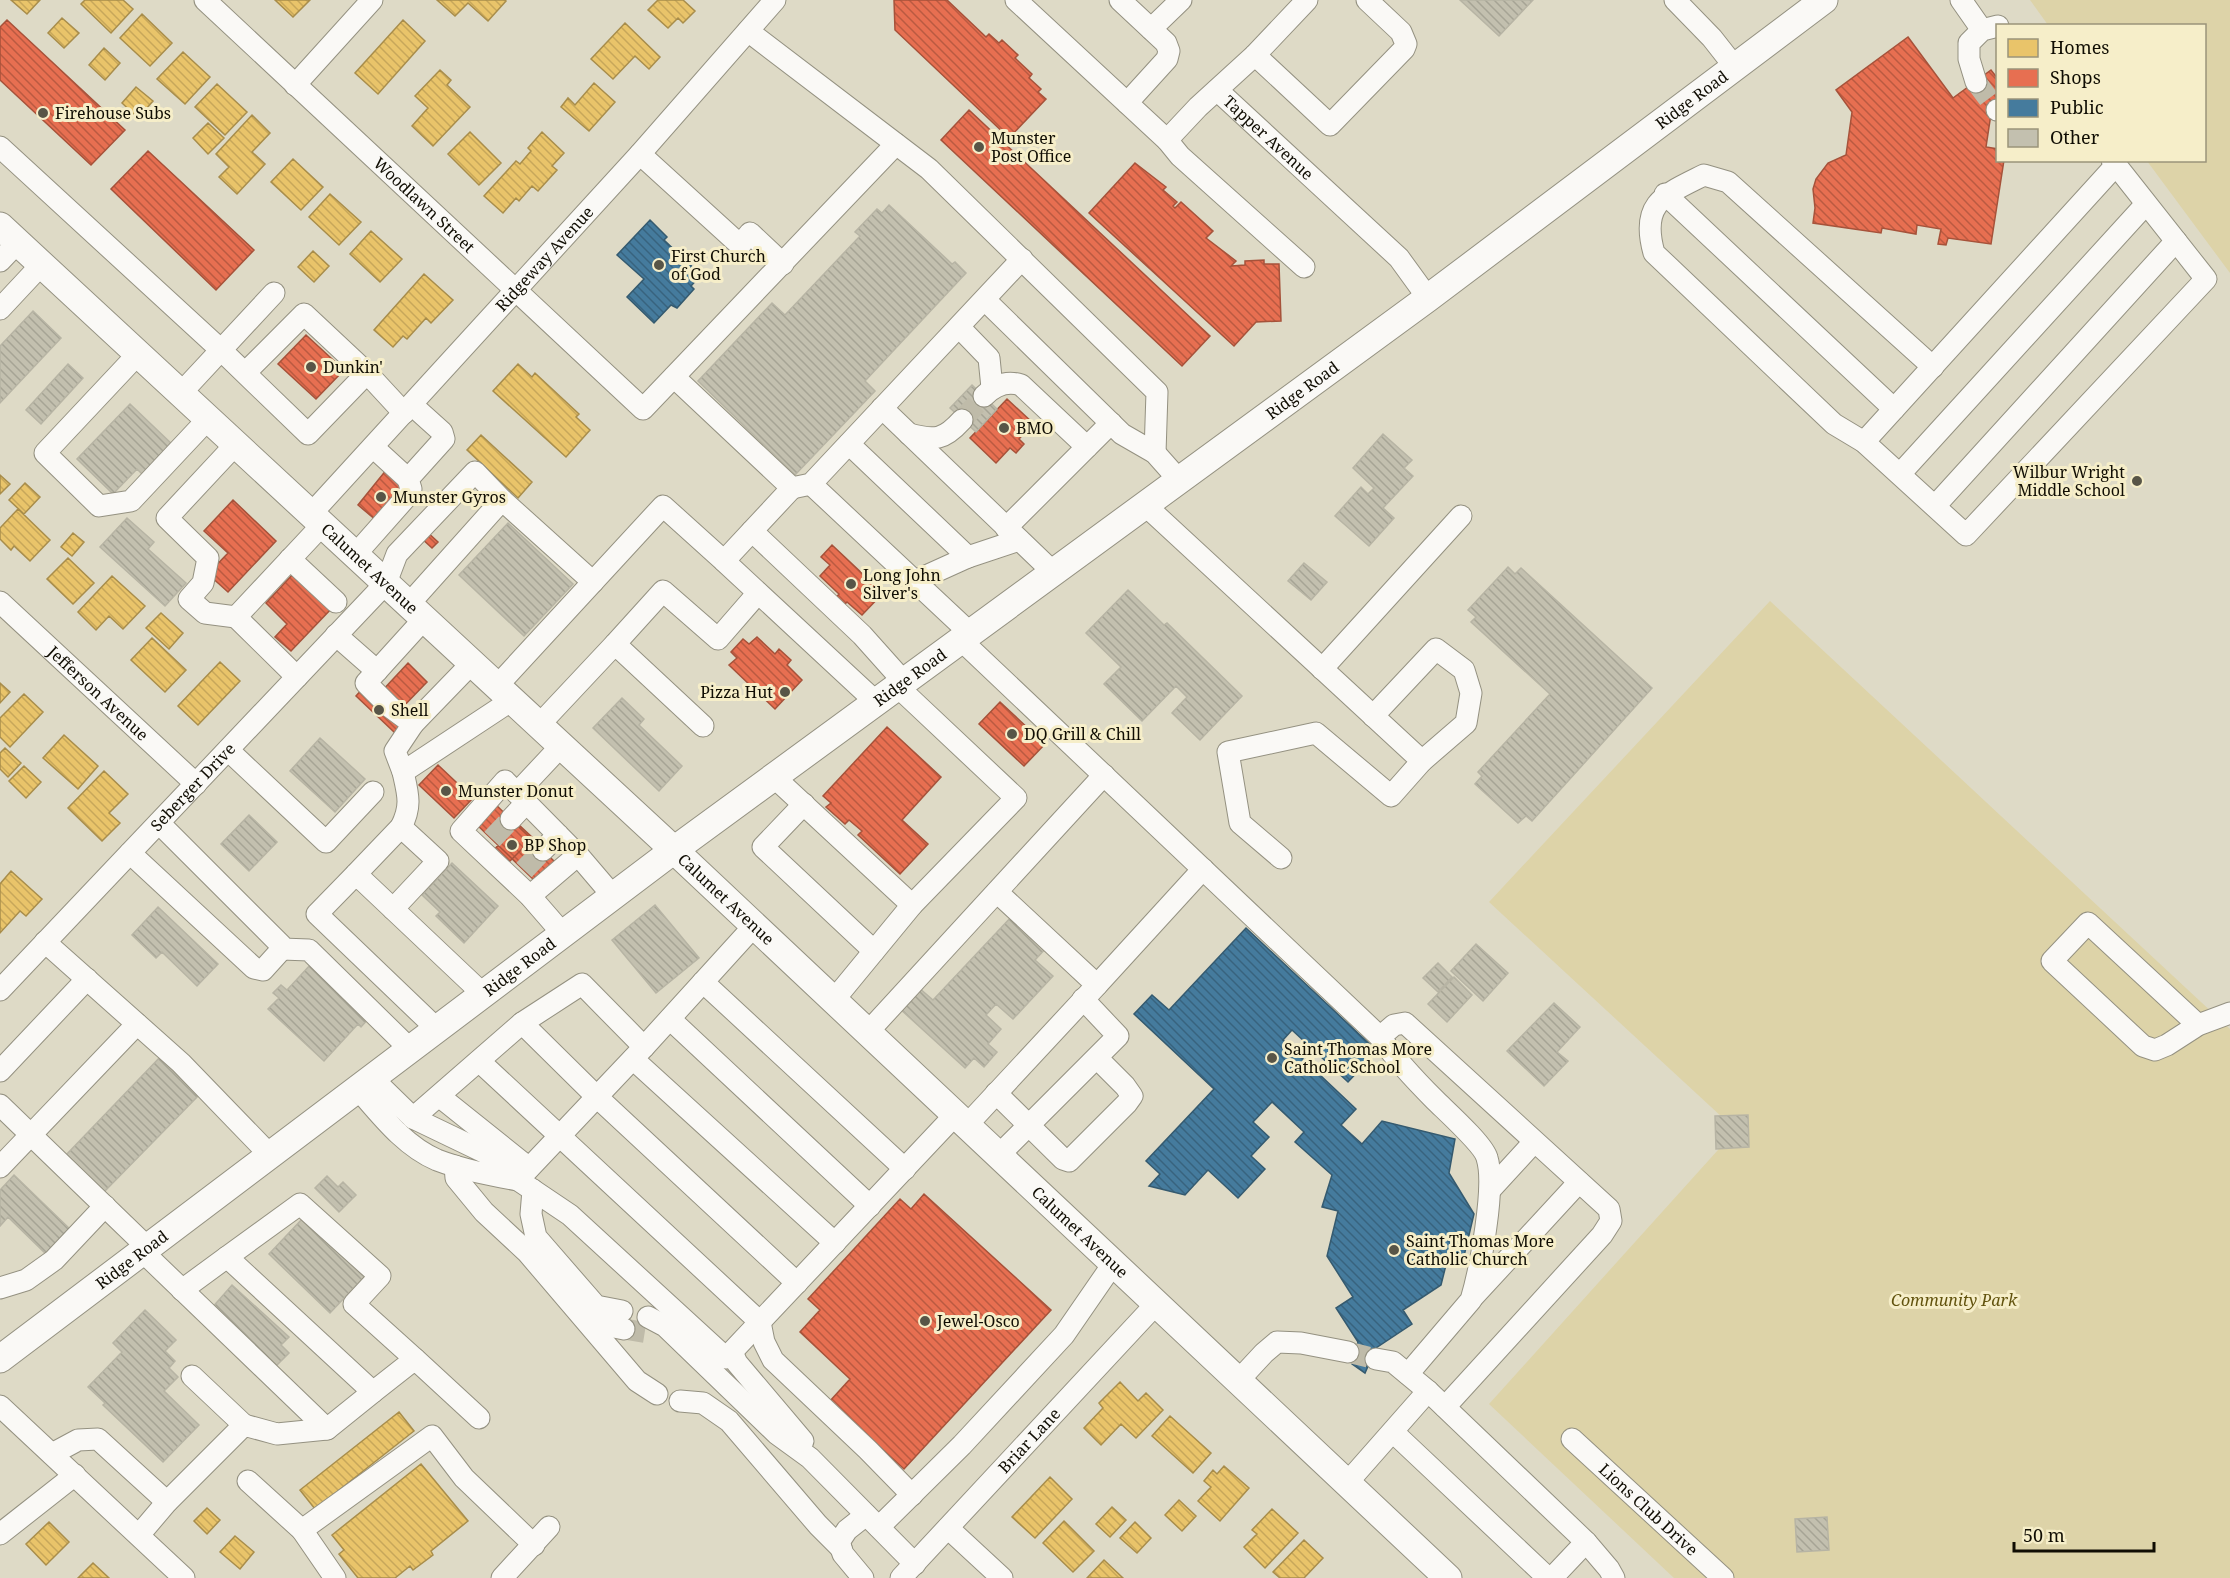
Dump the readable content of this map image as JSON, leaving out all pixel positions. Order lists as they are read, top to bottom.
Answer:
{
  "streets": {
    "main road": ["Ridge Road", "Calumet Avenue"],
    "street": [
      "Tapper Avenue",
      "Woodlawn Street",
      "Ridgeway Avenue",
      "Jefferson Avenue",
      "Seberger Drive",
      "Briar Lane",
      "Lions Club Drive"
    ]
  },
  "crossings": [
    ["Ridge Road", "Tapper Avenue"],
    ["Ridge Road", "Calumet Avenue"],
    ["Woodlawn Street", "Ridgeway Avenue"],
    ["Ridgeway Avenue", "Calumet Avenue"],
    ["Calumet Avenue", "Seberger Drive"],
    ["Calumet Avenue", "Briar Lane"],
    ["Jefferson Avenue", "Seberger Drive"]
  ],
  "parks": ["Community Park"],
  "places": [
    "Firehouse Subs",
    "Munster Post Office",
    "First Church of God",
    "Dunkin'",
    "BMO",
    "Wilbur Wright Middle School",
    "Munster Gyros",
    "Long John Silver's",
    "Pizza Hut",
    "Shell",
    "DQ Grill & Chill",
    "Munster Donut",
    "BP Shop",
    "Saint Thomas More Catholic School",
    "Saint Thomas More Catholic Church",
    "Jewel-Osco"
  ],
  "legend": [
    "Homes",
    "Shops",
    "Public",
    "Other"
  ],
  "scale_bar": "50 m"
}
